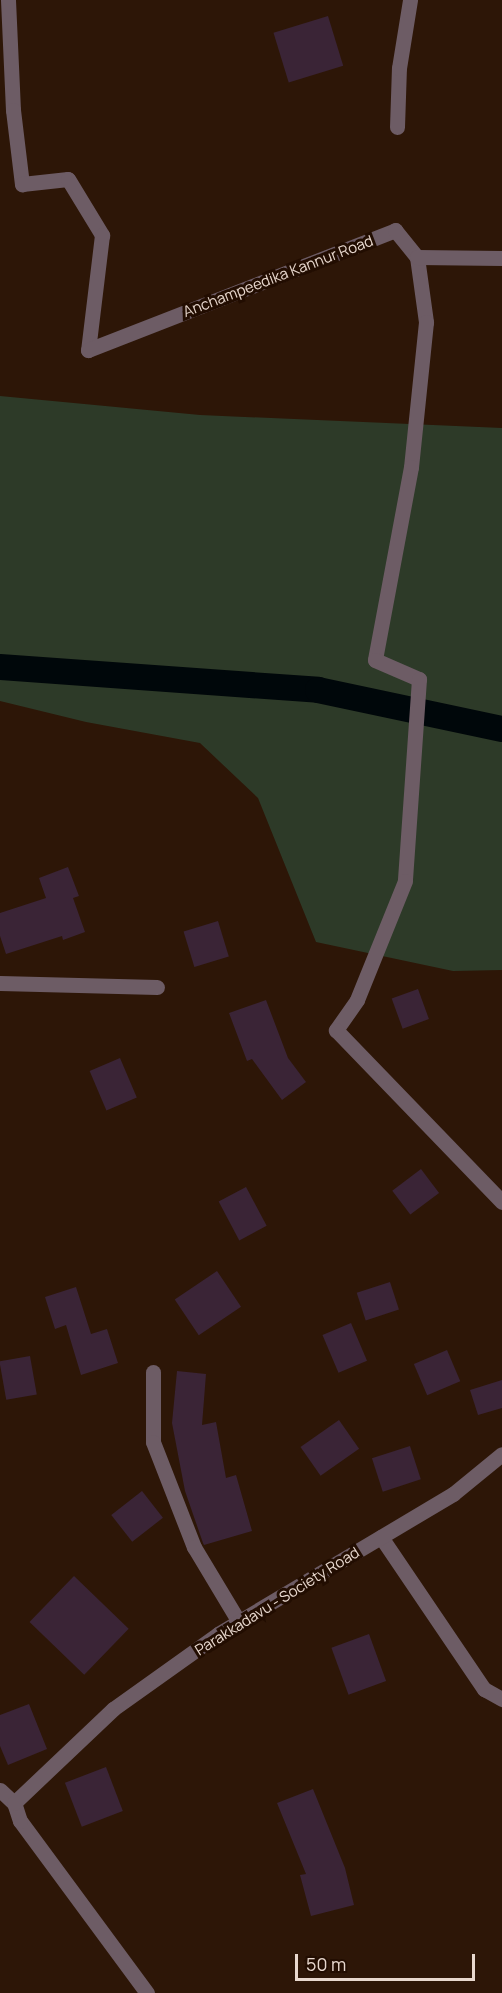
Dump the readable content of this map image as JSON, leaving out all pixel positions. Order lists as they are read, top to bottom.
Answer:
{
  "streets": {
    "street": ["Anchampeedika Kannur Road", "Parakkadavu - Society Road"]
  },
  "scale_bar": "50 m"
}
